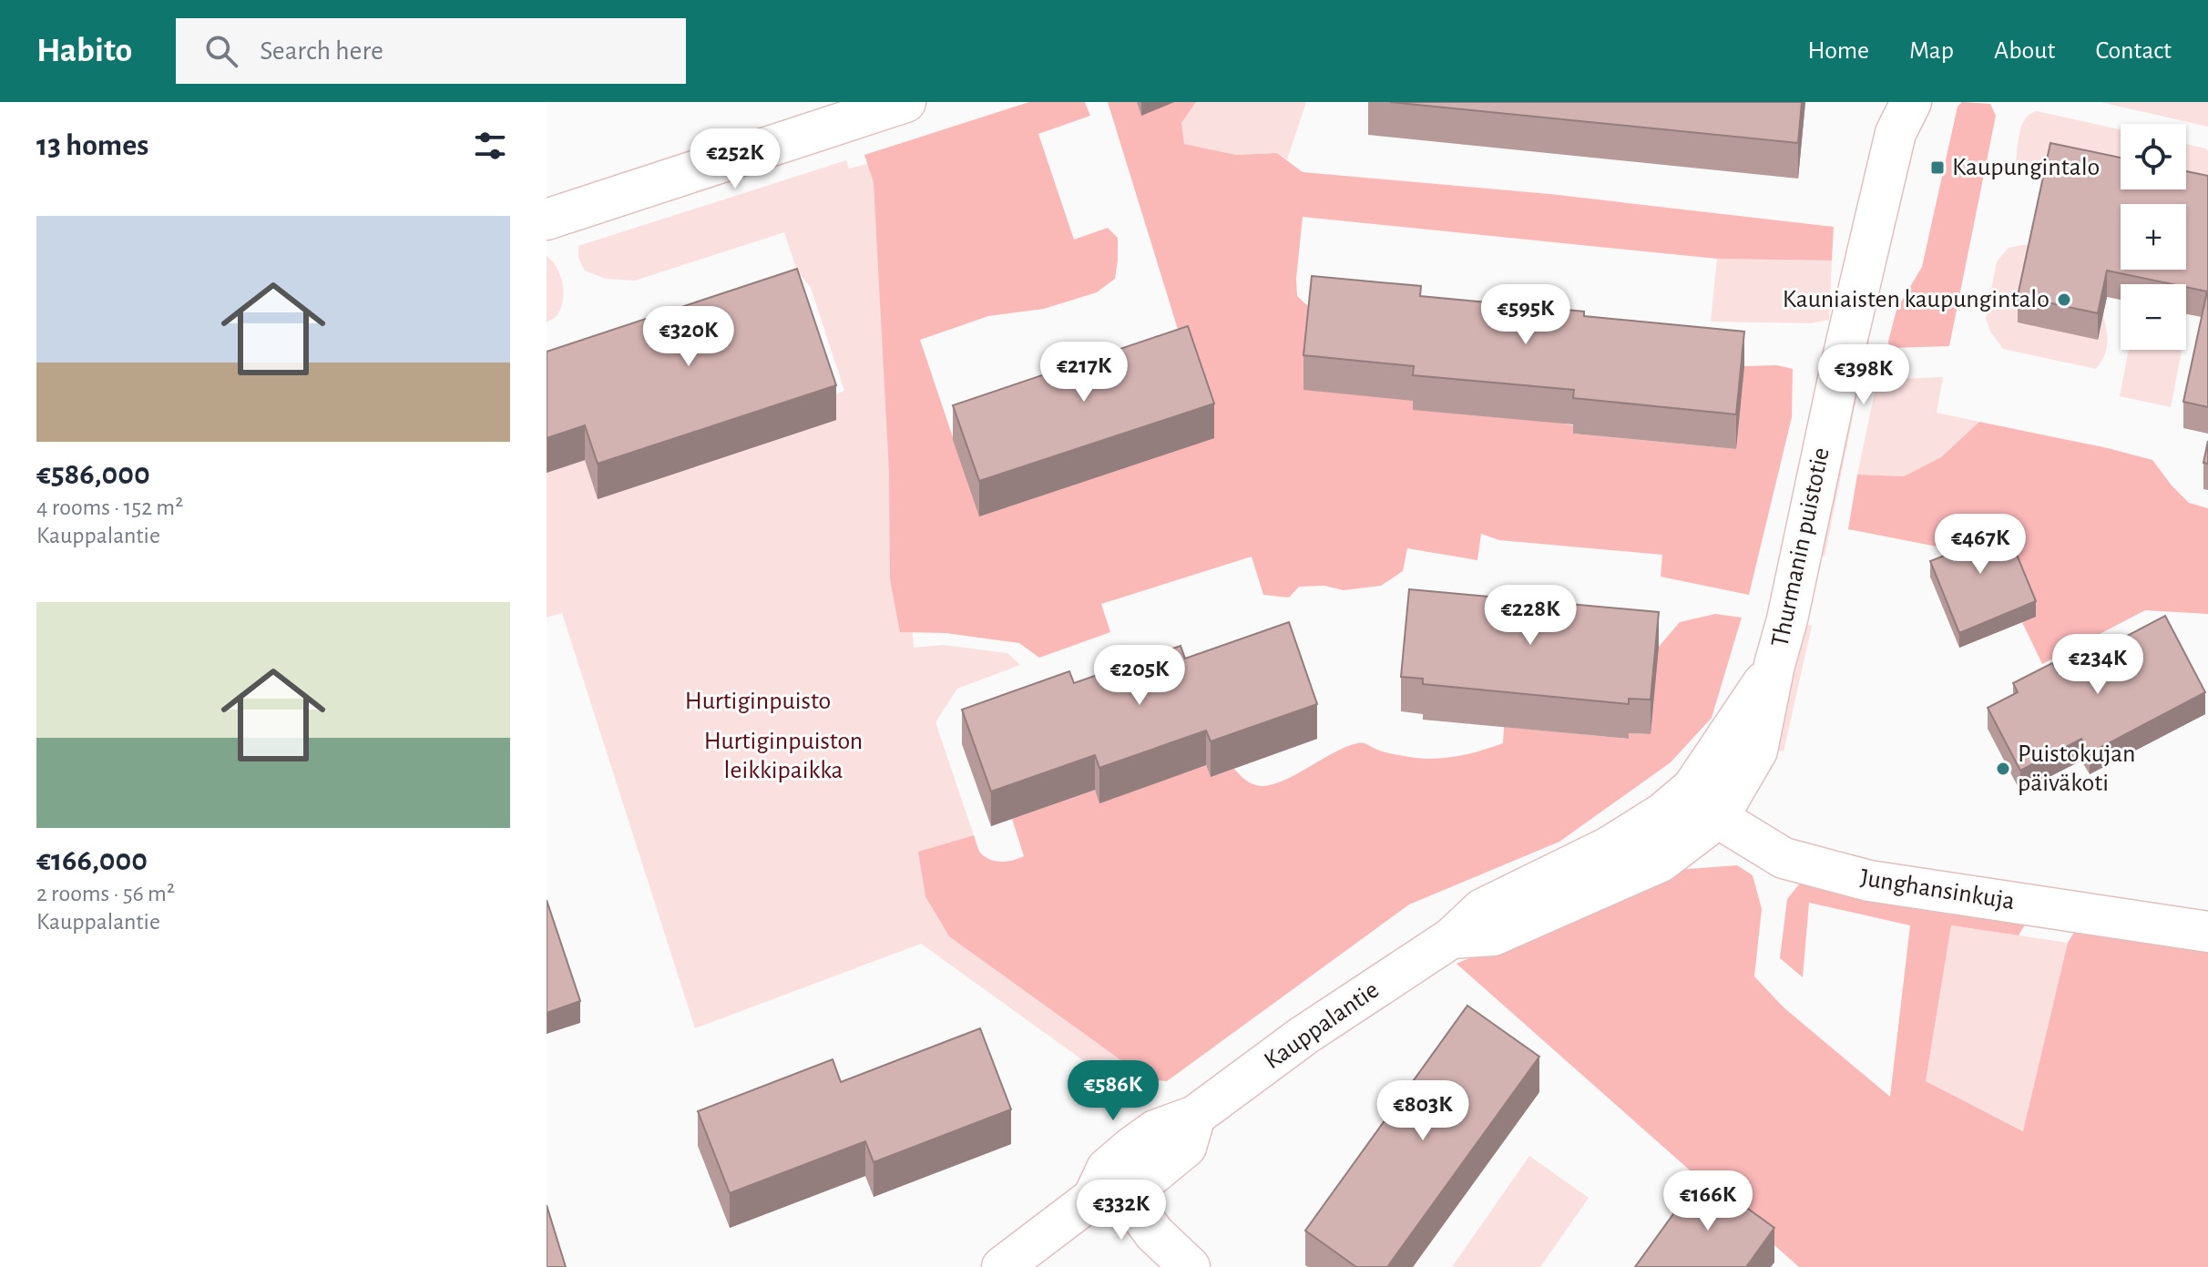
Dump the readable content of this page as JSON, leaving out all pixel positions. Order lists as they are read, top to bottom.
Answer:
{
  "streets": {
    "street": ["Thurmanin puistotie", "Junghansinkuja", "Kauppalantie"]
  },
  "crossings": [
    ["Thurmanin puistotie", "Junghansinkuja"],
    ["Thurmanin puistotie", "Kauppalantie"],
    ["Junghansinkuja", "Kauppalantie"]
  ],
  "parks": ["Hurtiginpuisto", "Hurtiginpuiston leikkipaikka"],
  "places": {
    "transit": ["Kaupungintalo"],
    "other": ["Kauniaisten kaupungintalo", "Puistokujan päiväkoti"]
  },
  "page": {
    "header": "Habito",
    "search": "Search here",
    "nav": [
      "Home",
      "Map",
      "About",
      "Contact"
    ],
    "heading": "13 homes",
    "map_buttons": ["+", "−"],
    "price": [
      "€252K",
      "€595K",
      "€320K",
      "€217K",
      "€398K",
      "€467K",
      "€228K",
      "€234K",
      "€205K",
      "€586K",
      "€803K",
      "€166K",
      "€332K"
    ],
    "list": [
      {
        "name": "€586,000",
        "note": "4 rooms · 152 m² · Kauppalantie"
      },
      {
        "name": "€166,000",
        "note": "2 rooms · 56 m² · Kauppalantie"
      }
    ]
  }
}
